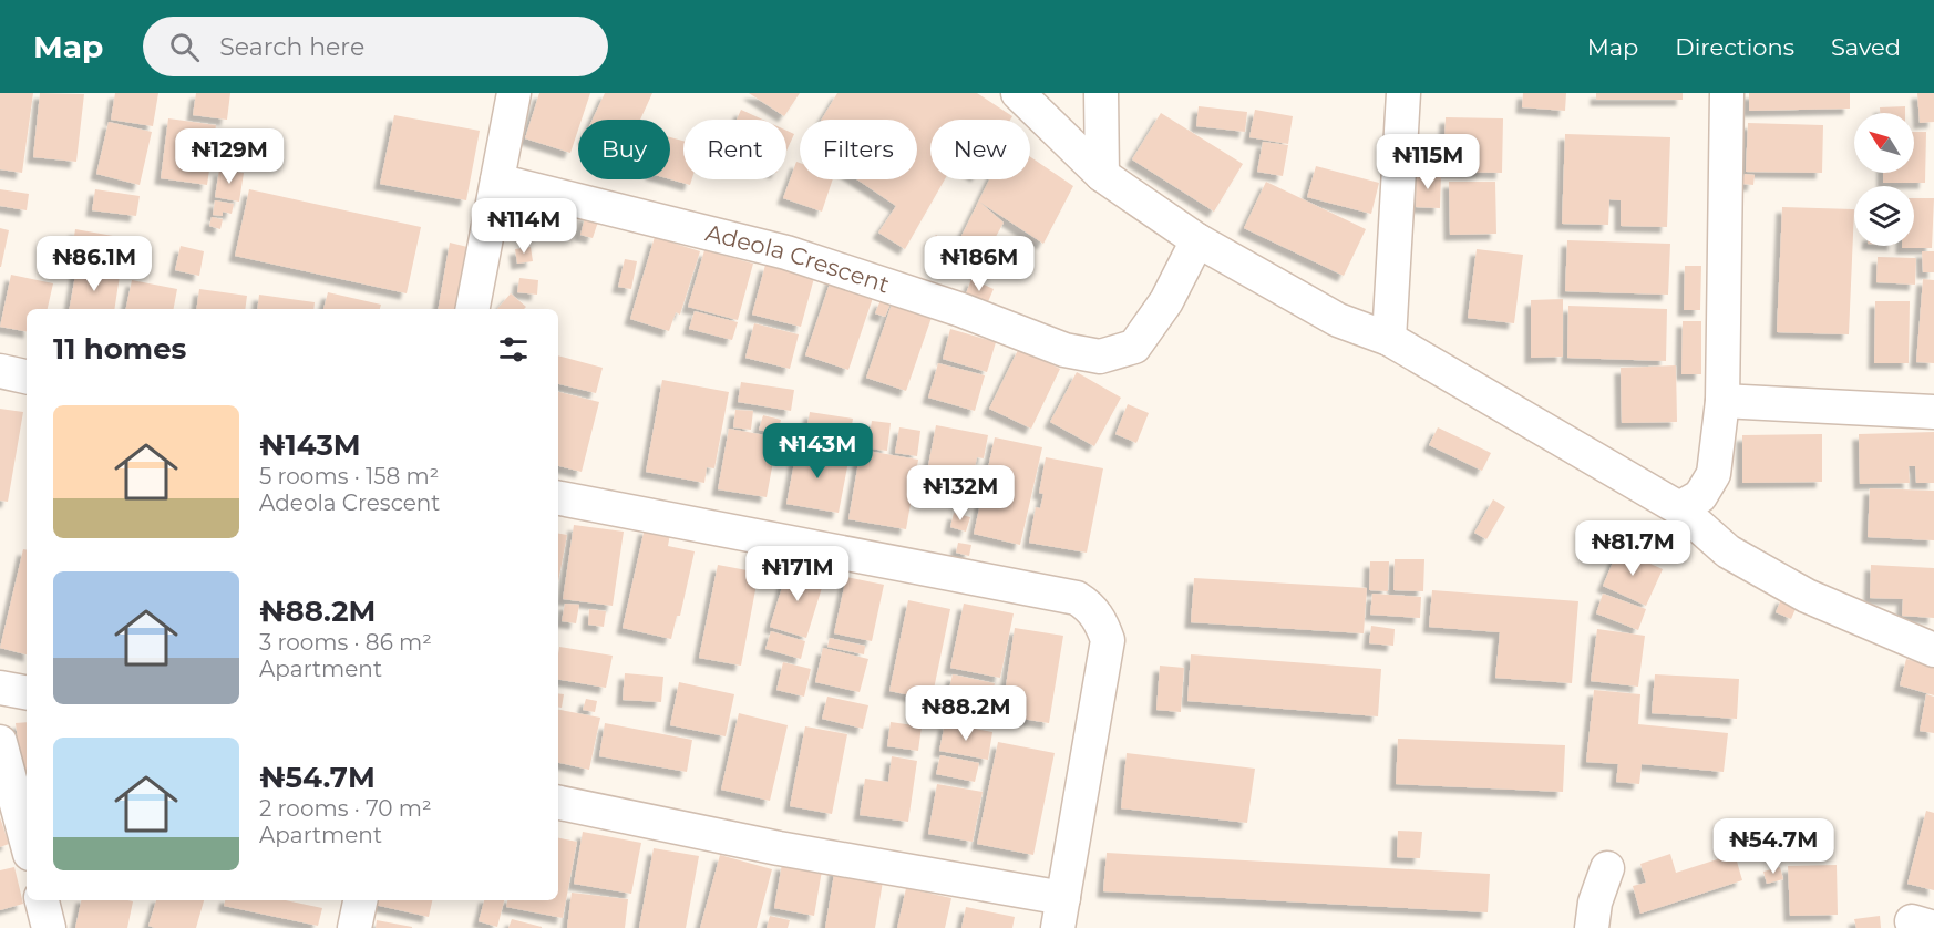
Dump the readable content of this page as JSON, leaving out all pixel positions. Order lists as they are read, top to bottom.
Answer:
{
  "streets": {
    "street": ["Adeola Crescent"]
  },
  "north": "top left",
  "page": {
    "header": "Map",
    "search": "Search here",
    "nav": ["Map", "Directions", "Saved"],
    "chip": [
      "Buy",
      "Rent",
      "Filters",
      "New"
    ],
    "price": [
      "₦129M",
      "₦115M",
      "₦114M",
      "₦86.1M",
      "₦186M",
      "₦143M",
      "₦132M",
      "₦81.7M",
      "₦171M",
      "₦88.2M",
      "₦54.7M"
    ],
    "heading": "11 homes",
    "list": [
      {
        "name": "₦143M",
        "note": "5 rooms · 158 m² · Adeola Crescent"
      },
      {
        "name": "₦88.2M",
        "note": "3 rooms · 86 m² · Apartment"
      },
      {
        "name": "₦54.7M",
        "note": "2 rooms · 70 m² · Apartment"
      }
    ]
  }
}
